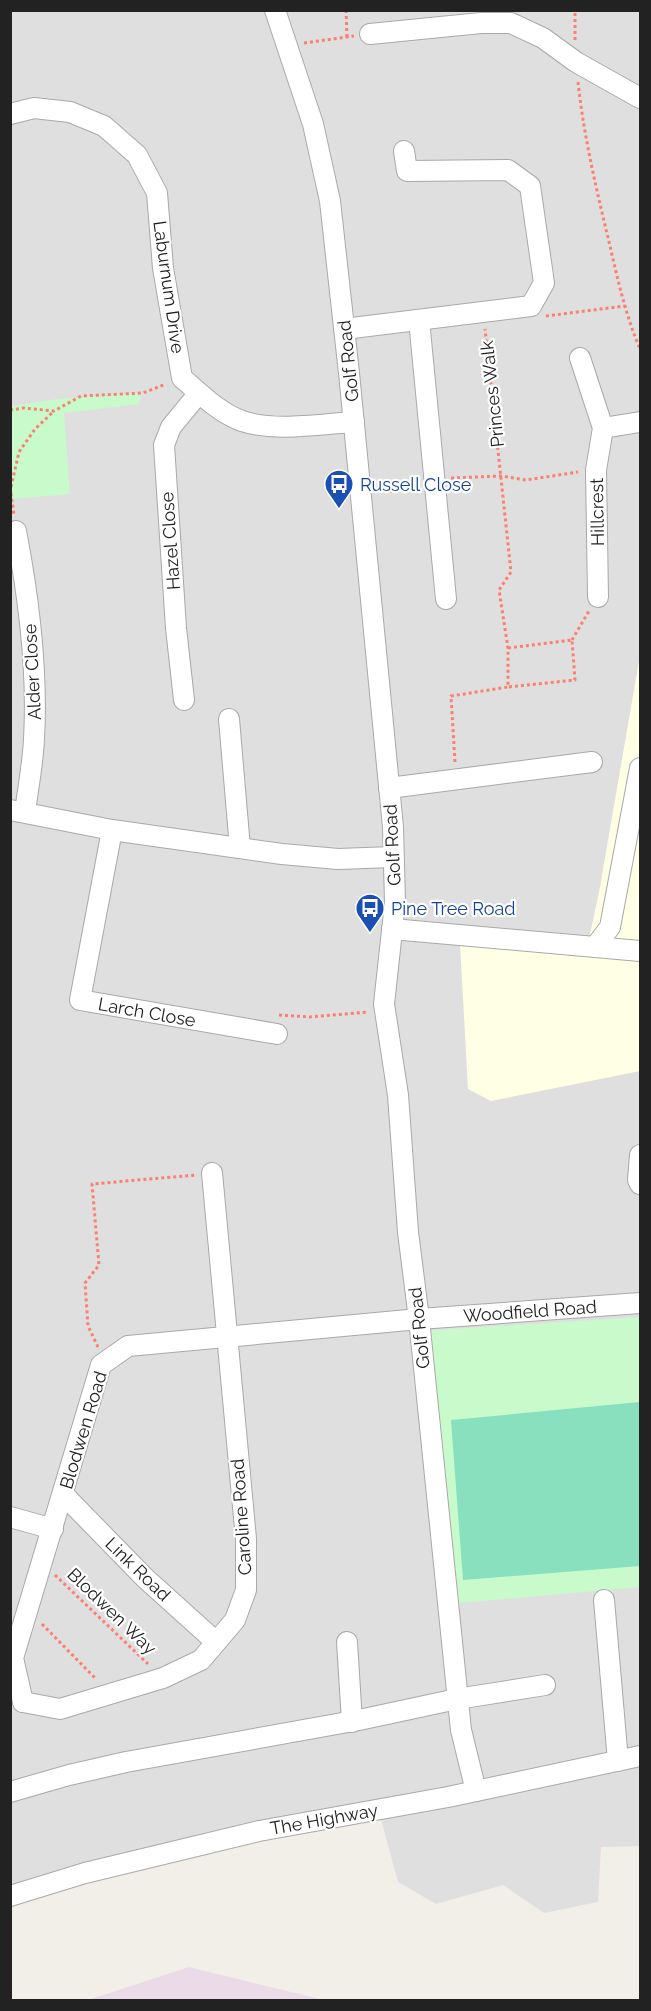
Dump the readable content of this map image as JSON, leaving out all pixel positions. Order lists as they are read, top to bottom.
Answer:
{
  "streets": {
    "street": [
      "Laburnum Drive",
      "Golf Road",
      "Hillcrest",
      "Hazel Close",
      "Alder Close",
      "Larch Close",
      "Woodfield Road",
      "Blodwen Road",
      "Caroline Road",
      "Link Road",
      "The Highway"
    ],
    "path": ["Princes Walk", "Blodwen Way"]
  },
  "crossings": [
    ["Laburnum Drive", "Golf Road"],
    ["Laburnum Drive", "Hazel Close"],
    ["Golf Road", "Woodfield Road"],
    ["Golf Road", "Blodwen Road"],
    ["Golf Road", "The Highway"],
    ["Woodfield Road", "Blodwen Road"],
    ["Blodwen Road", "Caroline Road"],
    ["Blodwen Road", "Link Road"],
    ["Blodwen Road", "Blodwen Way"],
    ["Caroline Road", "Link Road"],
    ["Caroline Road", "Blodwen Way"]
  ],
  "places": {
    "bus stop": ["Russell Close", "Pine Tree Road"]
  }
}
